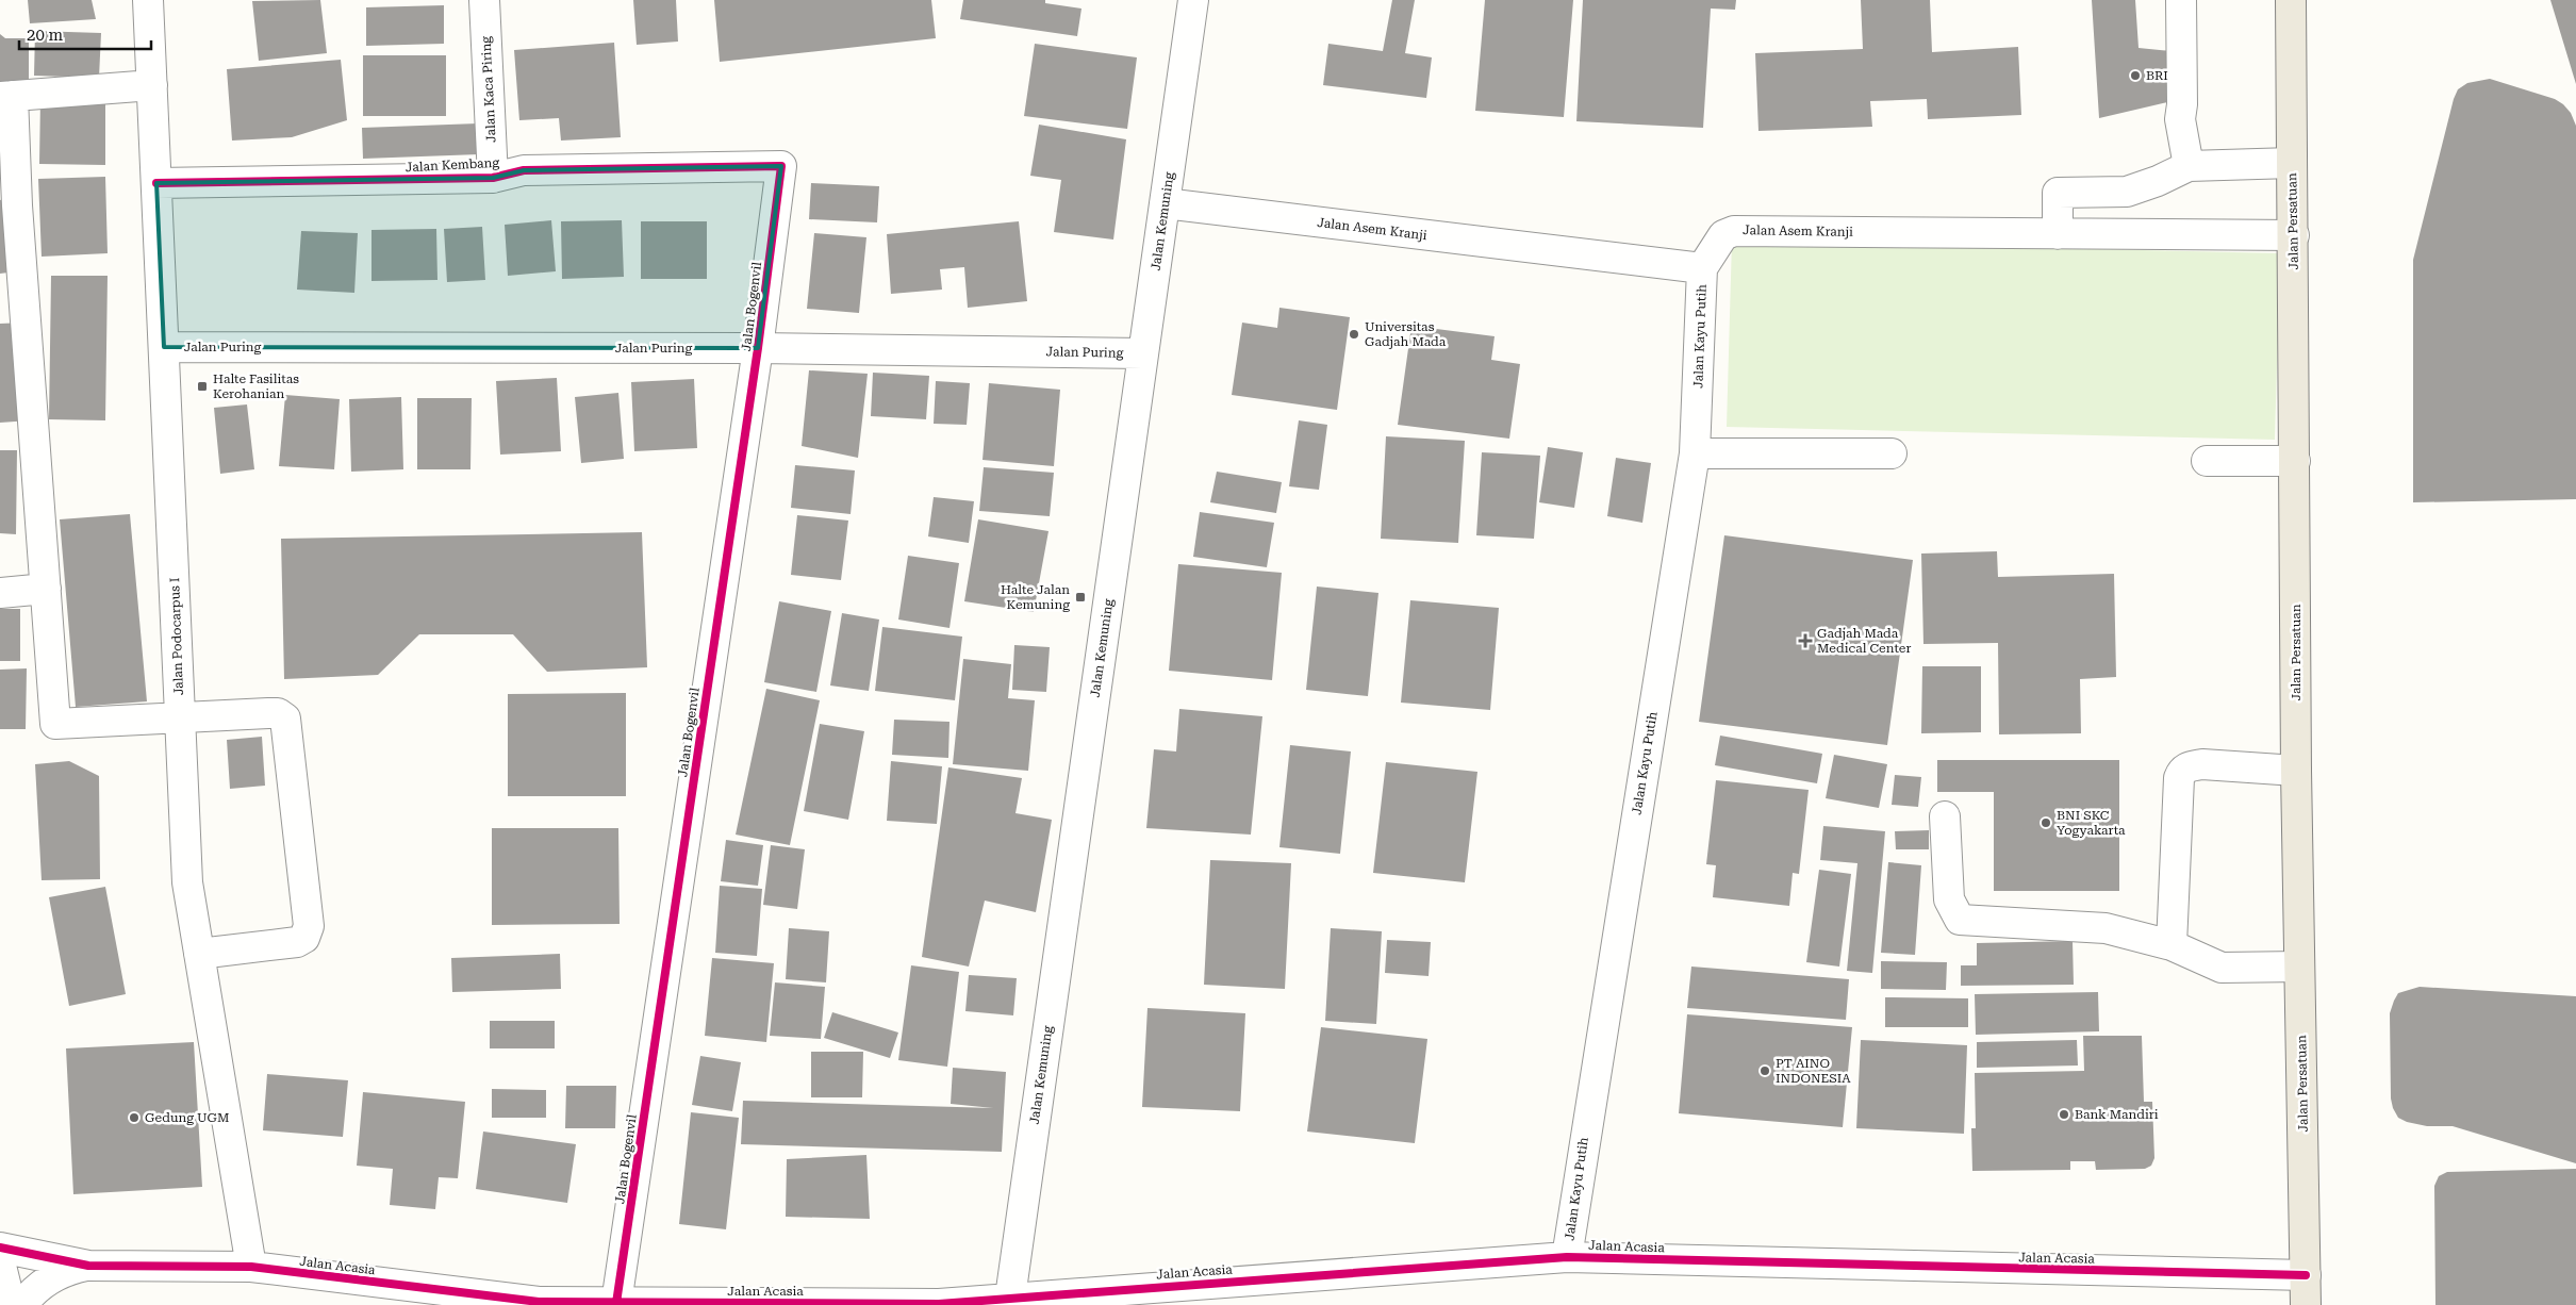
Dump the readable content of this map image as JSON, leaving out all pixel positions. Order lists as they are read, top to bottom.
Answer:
{
  "streets": {
    "main road": ["Jalan Persatuan"],
    "street": [
      "Jalan Kaca Piring",
      "Jalan Kembang",
      "Jalan Kemuning",
      "Jalan Asem Kranji",
      "Jalan Bogenvil",
      "Jalan Kayu Putih",
      "Jalan Puring",
      "Jalan Podocarpus I",
      "Jalan Acasia"
    ]
  },
  "crossings": [
    ["Jalan Kaca Piring", "Jalan Kembang"],
    ["Jalan Kembang", "Jalan Bogenvil"],
    ["Jalan Kembang", "Jalan Podocarpus I"],
    ["Jalan Kemuning", "Jalan Asem Kranji"],
    ["Jalan Kemuning", "Jalan Puring"],
    ["Jalan Kemuning", "Jalan Acasia"],
    ["Jalan Persatuan", "Jalan Asem Kranji"],
    ["Jalan Persatuan", "Jalan Acasia"],
    ["Jalan Asem Kranji", "Jalan Kayu Putih"],
    ["Jalan Bogenvil", "Jalan Puring"],
    ["Jalan Bogenvil", "Jalan Acasia"],
    ["Jalan Kayu Putih", "Jalan Acasia"],
    ["Jalan Puring", "Jalan Podocarpus I"],
    ["Jalan Podocarpus I", "Jalan Acasia"]
  ],
  "places": {
    "other": [
      "BRI",
      "Universitas Gadjah Mada",
      "BNI SKC Yogyakarta",
      "PT AINO INDONESIA",
      "Bank Mandiri",
      "Gedung UGM"
    ],
    "transit": ["Halte Fasilitas Kerohanian", "Halte Jalan Kemuning"],
    "health": ["Gadjah Mada Medical Center"]
  },
  "scale_bar": "20 m"
}
